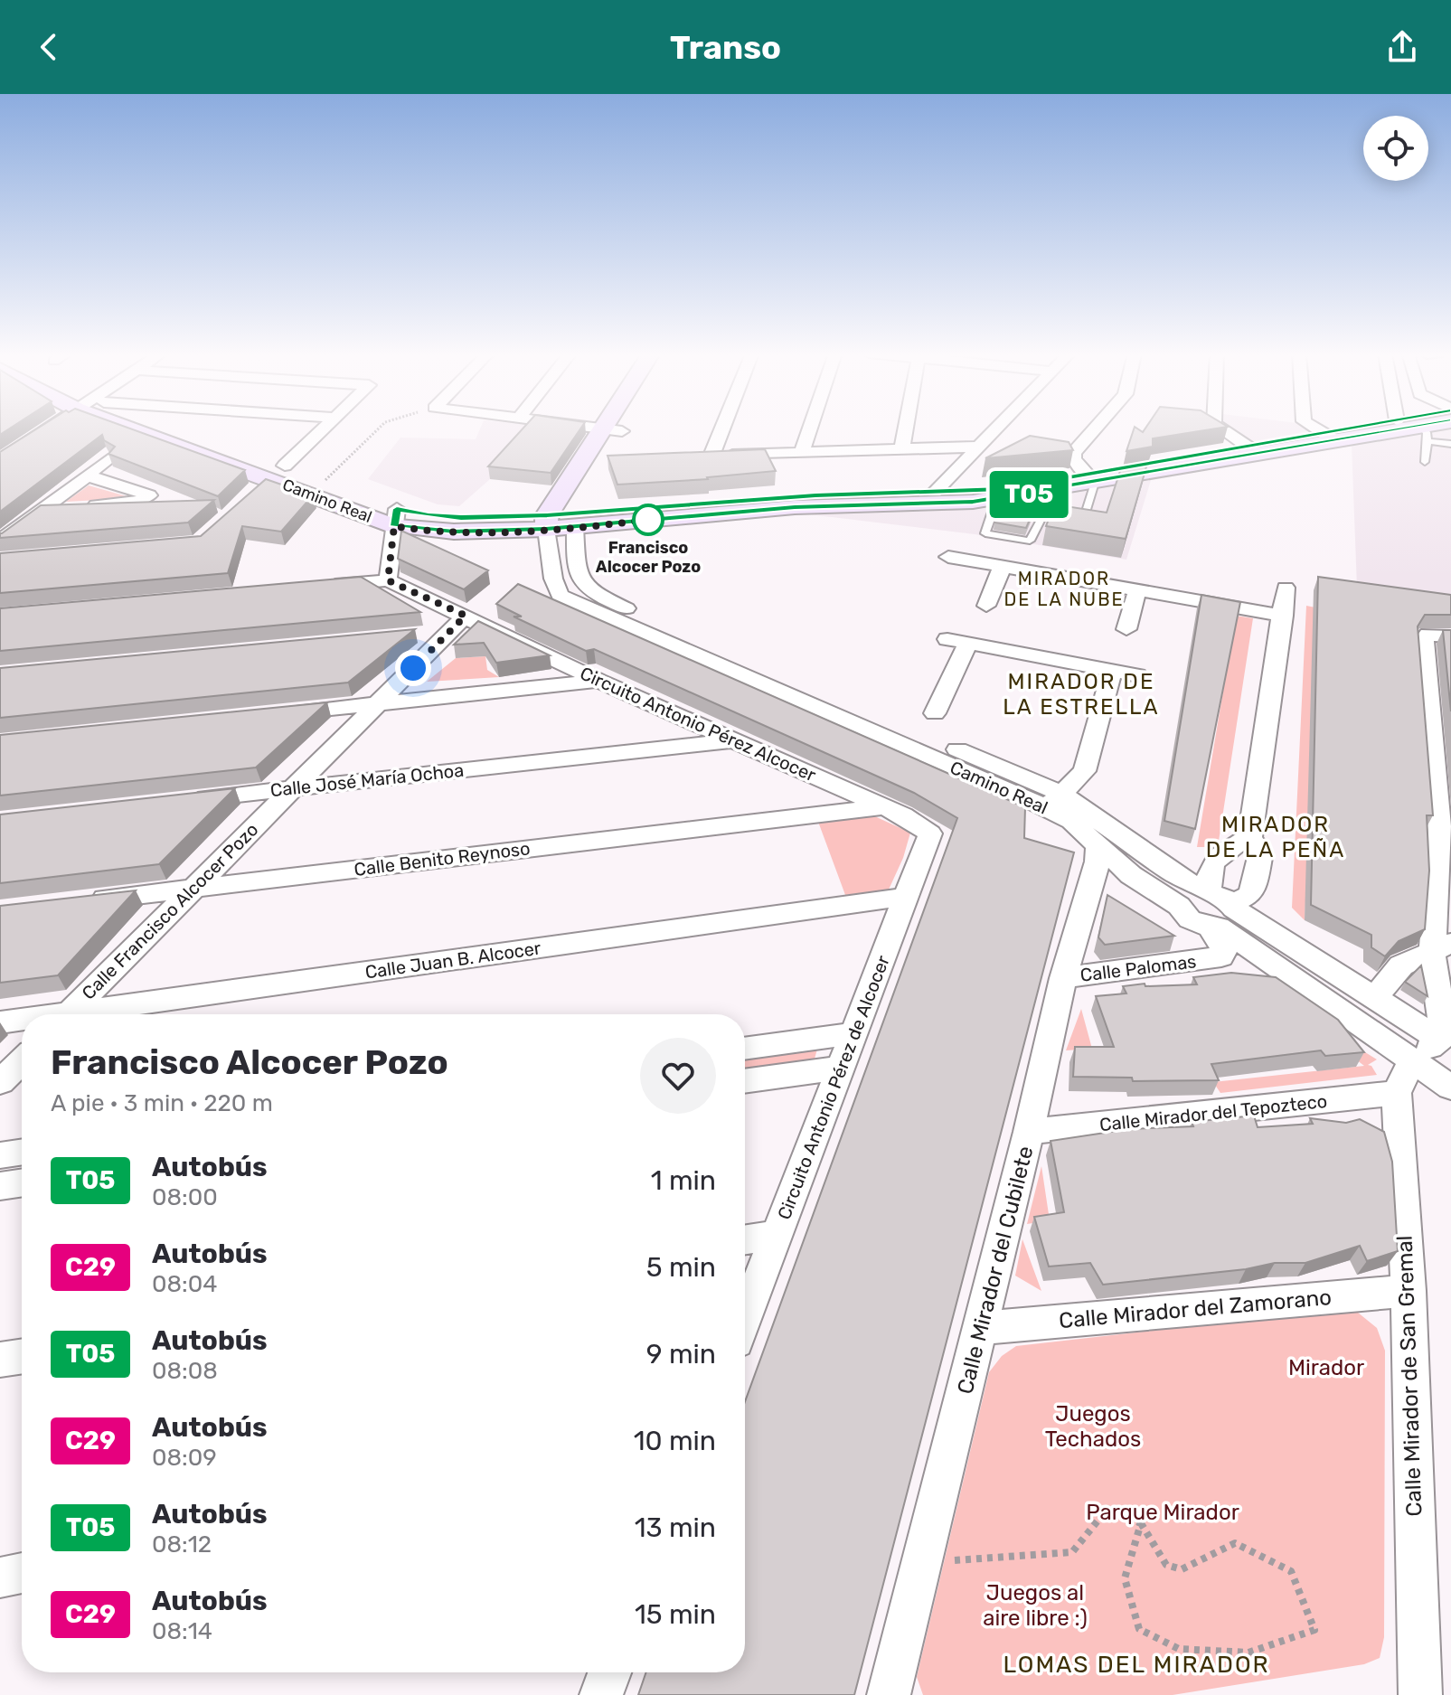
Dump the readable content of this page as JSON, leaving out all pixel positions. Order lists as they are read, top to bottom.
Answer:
{
  "streets": {
    "street": [
      "Camino Real",
      "Circuito Antonio Pérez Alcocer",
      "Calle José María Ochoa",
      "Calle Benito Reynoso",
      "Calle Francisco Alcocer Pozo",
      "Calle Juan B. Alcocer",
      "Calle Palomas",
      "Circuito Antonio Pérez de Alcocer",
      "Calle Mirador del Tepozteco",
      "Calle Mirador del Cubilete",
      "Calle Mirador del Zamorano",
      "Calle Mirador de San Gremal"
    ]
  },
  "crossings": [
    ["Camino Real", "Calle Palomas"],
    ["Camino Real", "Calle Mirador del Cubilete"],
    ["Camino Real", "Calle Mirador de San Gremal"],
    ["Circuito Antonio Pérez Alcocer", "Calle José María Ochoa"],
    ["Circuito Antonio Pérez Alcocer", "Calle Benito Reynoso"],
    ["Circuito Antonio Pérez Alcocer", "Calle Francisco Alcocer Pozo"],
    ["Circuito Antonio Pérez Alcocer", "Circuito Antonio Pérez de Alcocer"],
    ["Calle José María Ochoa", "Calle Francisco Alcocer Pozo"],
    ["Calle Benito Reynoso", "Calle Francisco Alcocer Pozo"],
    ["Calle Juan B. Alcocer", "Circuito Antonio Pérez de Alcocer"],
    ["Calle Palomas", "Calle Mirador del Cubilete"],
    ["Calle Mirador del Tepozteco", "Calle Mirador del Cubilete"],
    ["Calle Mirador del Tepozteco", "Calle Mirador de San Gremal"],
    ["Calle Mirador del Cubilete", "Calle Mirador del Zamorano"],
    ["Calle Mirador del Zamorano", "Calle Mirador de San Gremal"]
  ],
  "districts": [
    "MIRADOR DE LA NUBE",
    "MIRADOR DE LA ESTRELLA",
    "MIRADOR DE LA PEÑA",
    "LOMAS DEL MIRADOR"
  ],
  "parks": [
    "Mirador",
    "Juegos Techados",
    "Parque Mirador",
    "Juegos al aire libre :)"
  ],
  "places": ["Francisco Alcocer Pozo"],
  "lines": ["bus line T05"],
  "page": {
    "header": "Transo",
    "on_map": "T05",
    "heading": ["Francisco Alcocer Pozo", "A pie · 3 min · 220 m"],
    "list": [
      {
        "mark": "T05",
        "name": "Autobús",
        "note": "08:00",
        "value": "1 min"
      },
      {
        "mark": "C29",
        "name": "Autobús",
        "note": "08:04",
        "value": "5 min"
      },
      {
        "mark": "T05",
        "name": "Autobús",
        "note": "08:08",
        "value": "9 min"
      },
      {
        "mark": "C29",
        "name": "Autobús",
        "note": "08:09",
        "value": "10 min"
      },
      {
        "mark": "T05",
        "name": "Autobús",
        "note": "08:12",
        "value": "13 min"
      },
      {
        "mark": "C29",
        "name": "Autobús",
        "note": "08:14",
        "value": "15 min"
      }
    ]
  }
}
